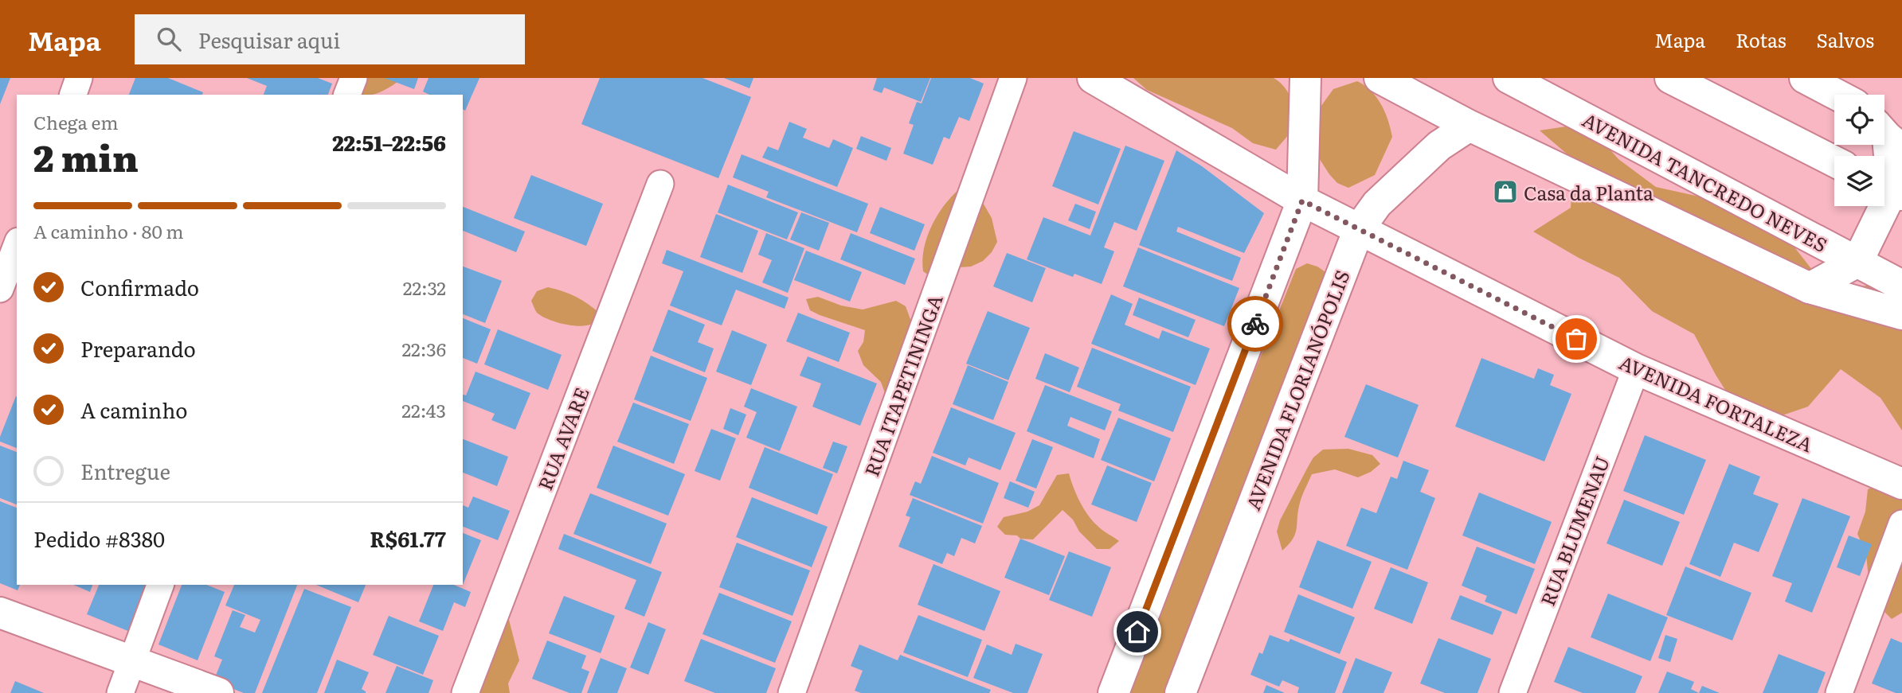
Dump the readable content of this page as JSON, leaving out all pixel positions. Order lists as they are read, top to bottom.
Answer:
{
  "streets": {
    "street": [
      "AVENIDA TANCREDO NEVES",
      "RUA ITAPETININGA",
      "AVENIDA FLORIANÓPOLIS",
      "AVENIDA FORTALEZA",
      "RUA AVARE",
      "RUA BLUMENAU"
    ]
  },
  "crossings": [
    ["AVENIDA FLORIANÓPOLIS", "AVENIDA FORTALEZA"],
    ["AVENIDA FORTALEZA", "RUA BLUMENAU"]
  ],
  "places": {
    "shop": ["Casa da Planta"]
  },
  "page": {
    "header": "Mapa",
    "search": "Pesquisar aqui",
    "nav": ["Mapa", "Rotas", "Salvos"],
    "heading": ["2 min", "Chega em", "22:51–22:56"],
    "panel": ["Pedido #8380", "R$61.77"],
    "bar": "A caminho · 80 m",
    "list": [
      ["Confirmado", "22:32"],
      ["Preparando", "22:36"],
      ["A caminho", "22:43"],
      "Entregue"
    ]
  }
}
